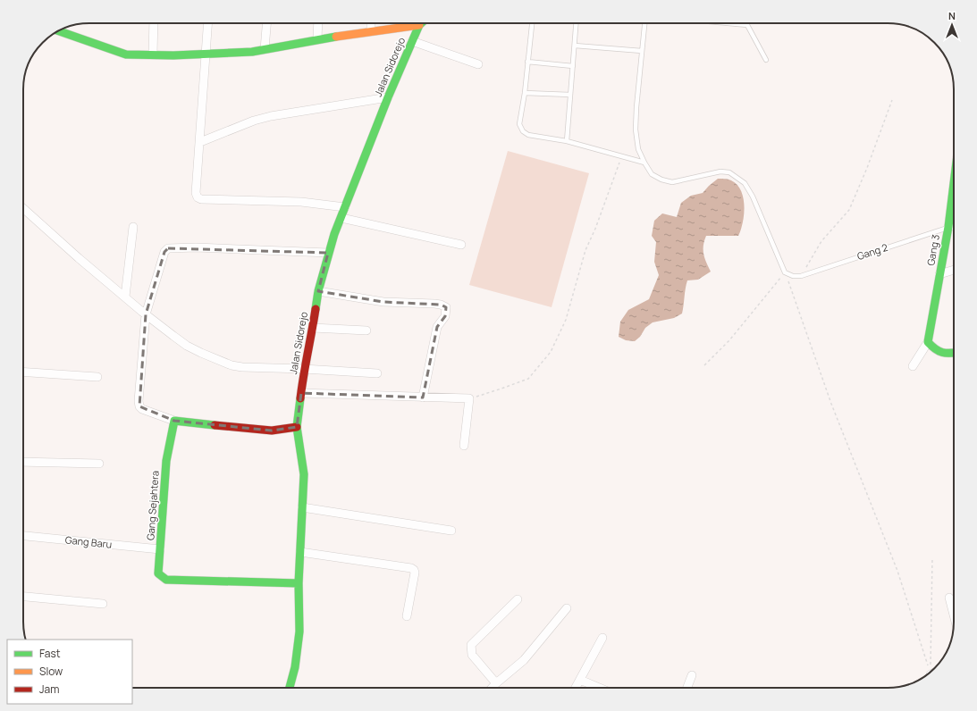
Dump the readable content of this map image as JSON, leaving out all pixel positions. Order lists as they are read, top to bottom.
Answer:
{
  "streets": {
    "street": [
      "Jalan Sidorejo",
      "Gang 3",
      "Gang 2",
      "Gang Sejahtera",
      "Gang Baru"
    ]
  },
  "crossings": [
    ["Jalan Sidorejo", "Gang Sejahtera"],
    ["Gang 3", "Gang 2"],
    ["Gang Sejahtera", "Gang Baru"]
  ],
  "legend": ["Fast", "Slow", "Jam"],
  "north": "top"
}
